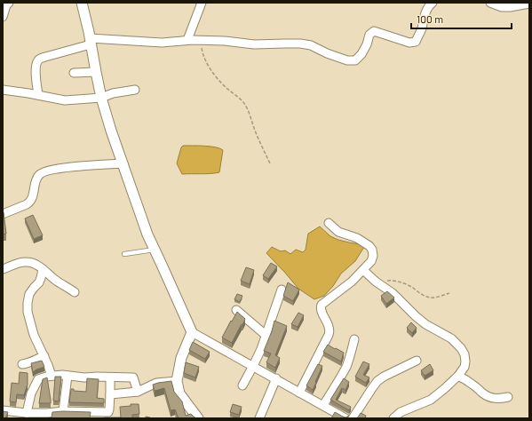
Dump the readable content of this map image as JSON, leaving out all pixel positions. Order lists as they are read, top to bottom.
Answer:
{
  "scale_bar": "100 m"
}
